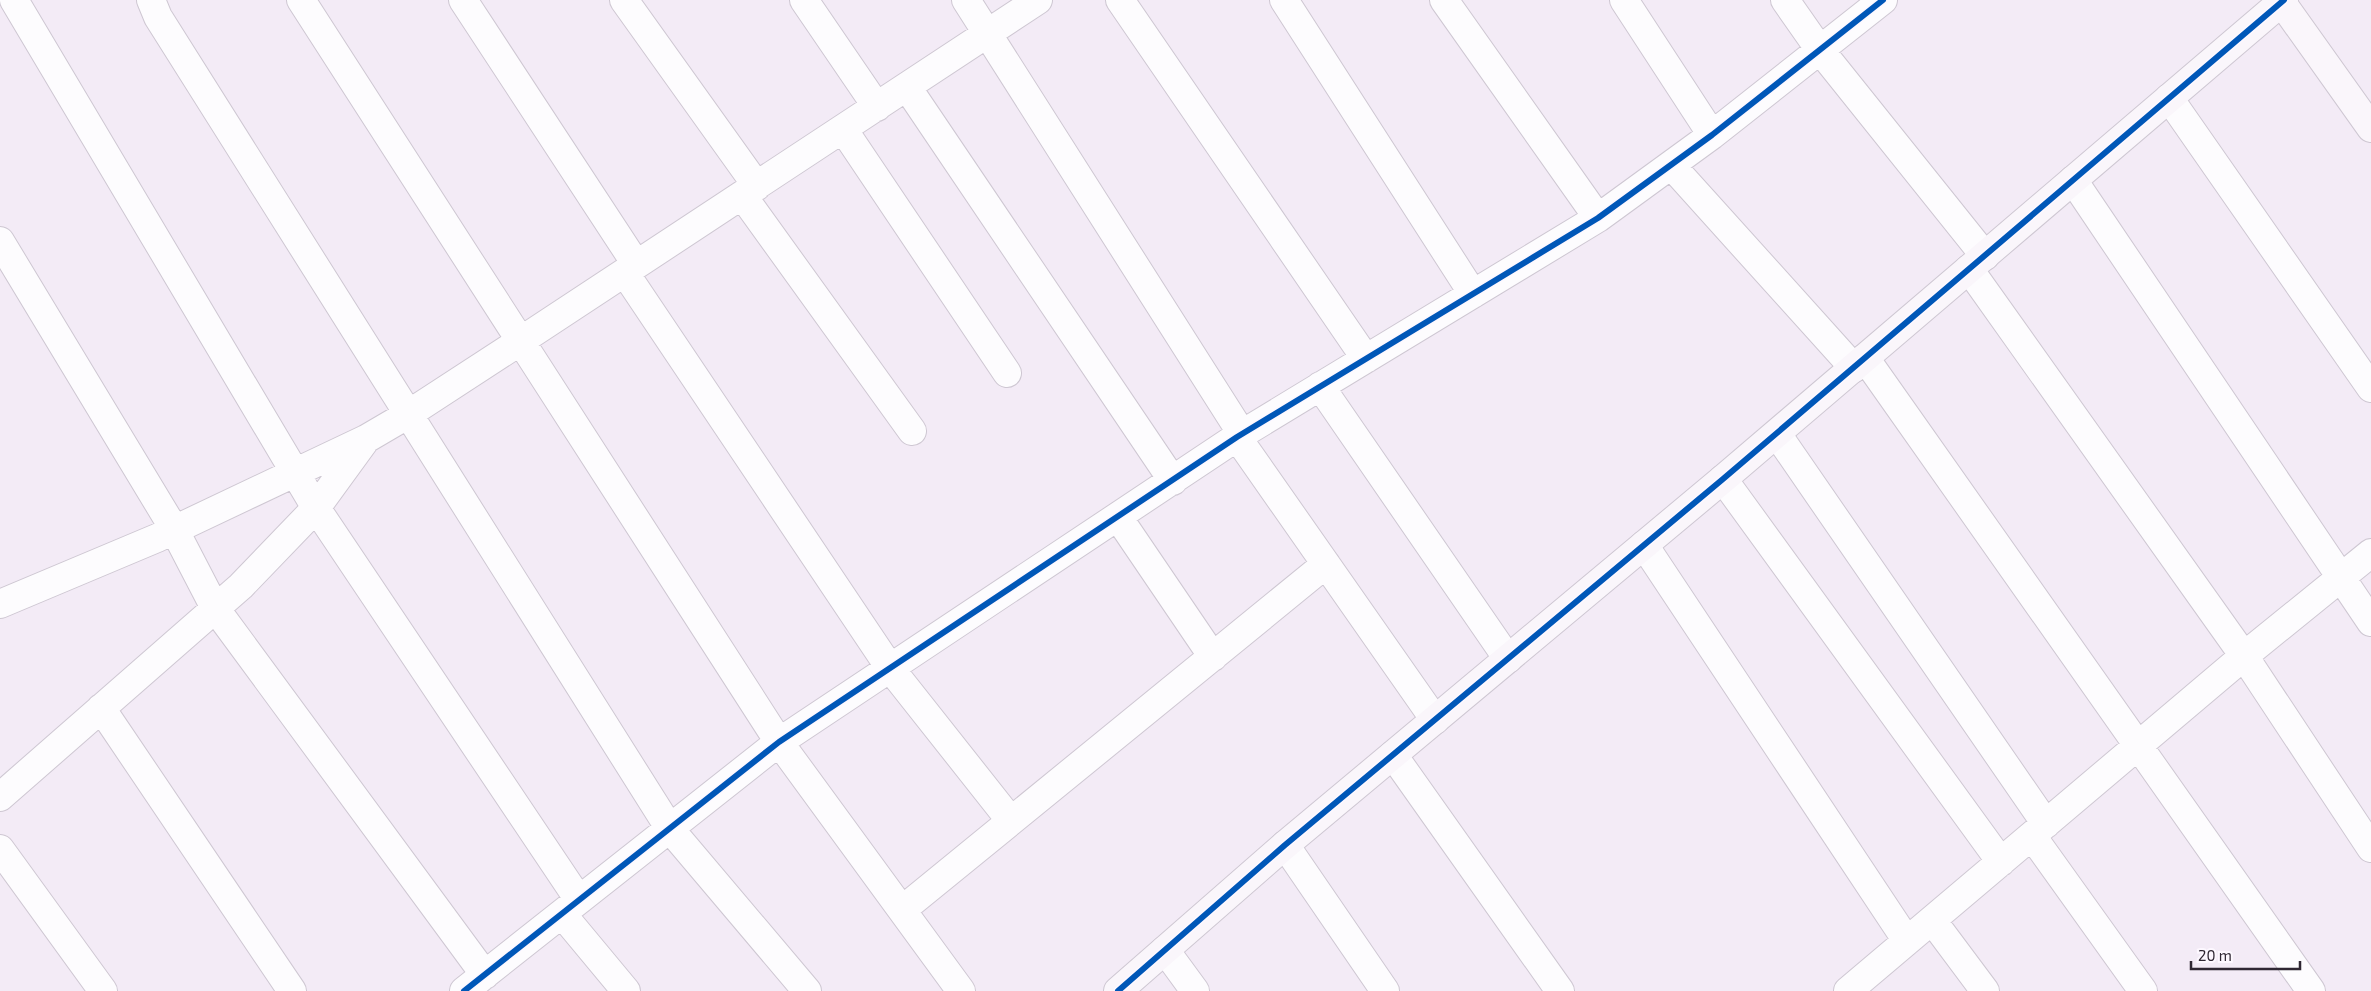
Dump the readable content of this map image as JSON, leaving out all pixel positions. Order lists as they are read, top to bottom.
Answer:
{
  "scale_bar": "20 m"
}
